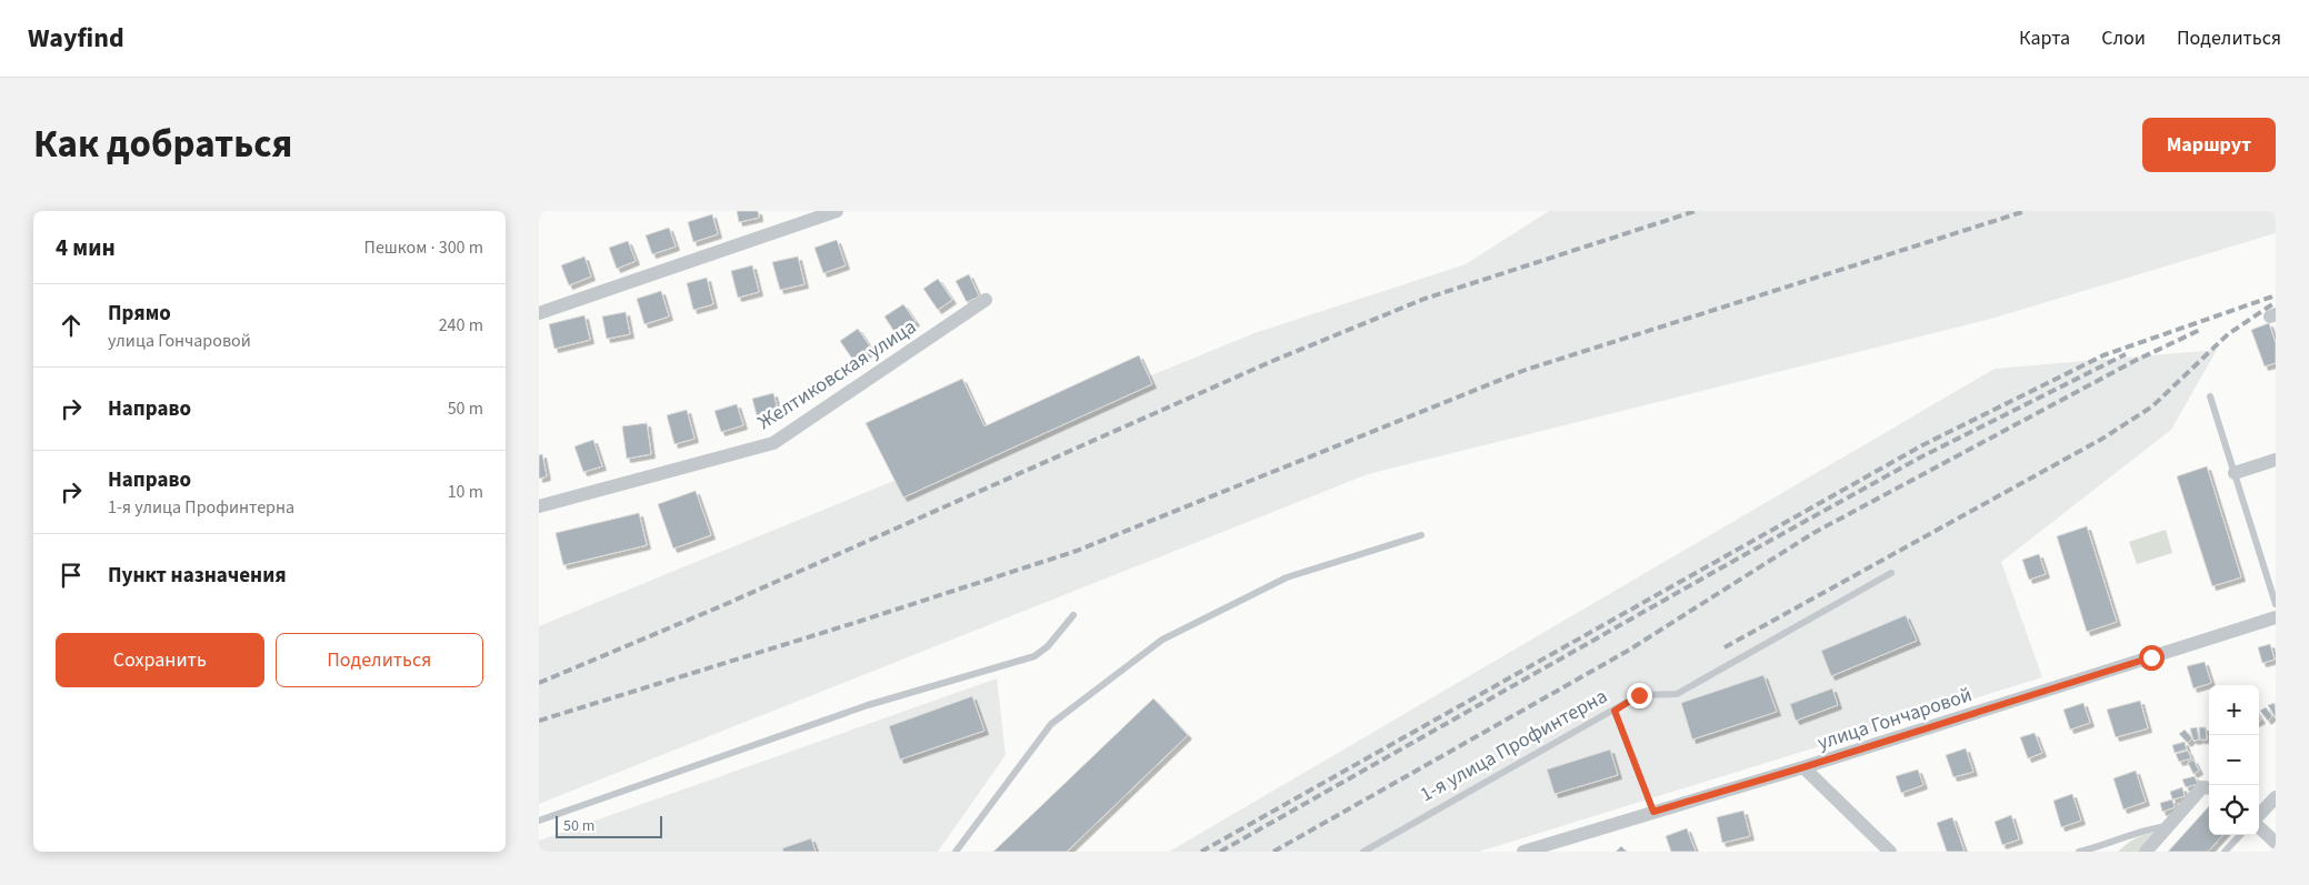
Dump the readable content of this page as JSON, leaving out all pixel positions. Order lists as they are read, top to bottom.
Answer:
{
  "streets": {
    "street": ["Желтиковская улица", "улица Гончаровой"],
    "lane": ["1-я улица Профинтерна"]
  },
  "scale_bar": "50 m",
  "page": {
    "header": "Wayfind",
    "nav": ["Карта", "Слои", "Поделиться"],
    "title": "Как добраться",
    "buttons": [
      "Маршрут",
      ["Сохранить", "Поделиться"]
    ],
    "heading": ["4 мин", "Пешком · 300 m"],
    "list": [
      ["Прямо", "улица Гончаровой", "240 m"],
      ["Направо", "50 m"],
      ["Направо", "1-я улица Профинтерна", "10 m"],
      "Пункт назначения"
    ],
    "map_buttons": ["+", "−"],
    "scale": "50 m"
  }
}
